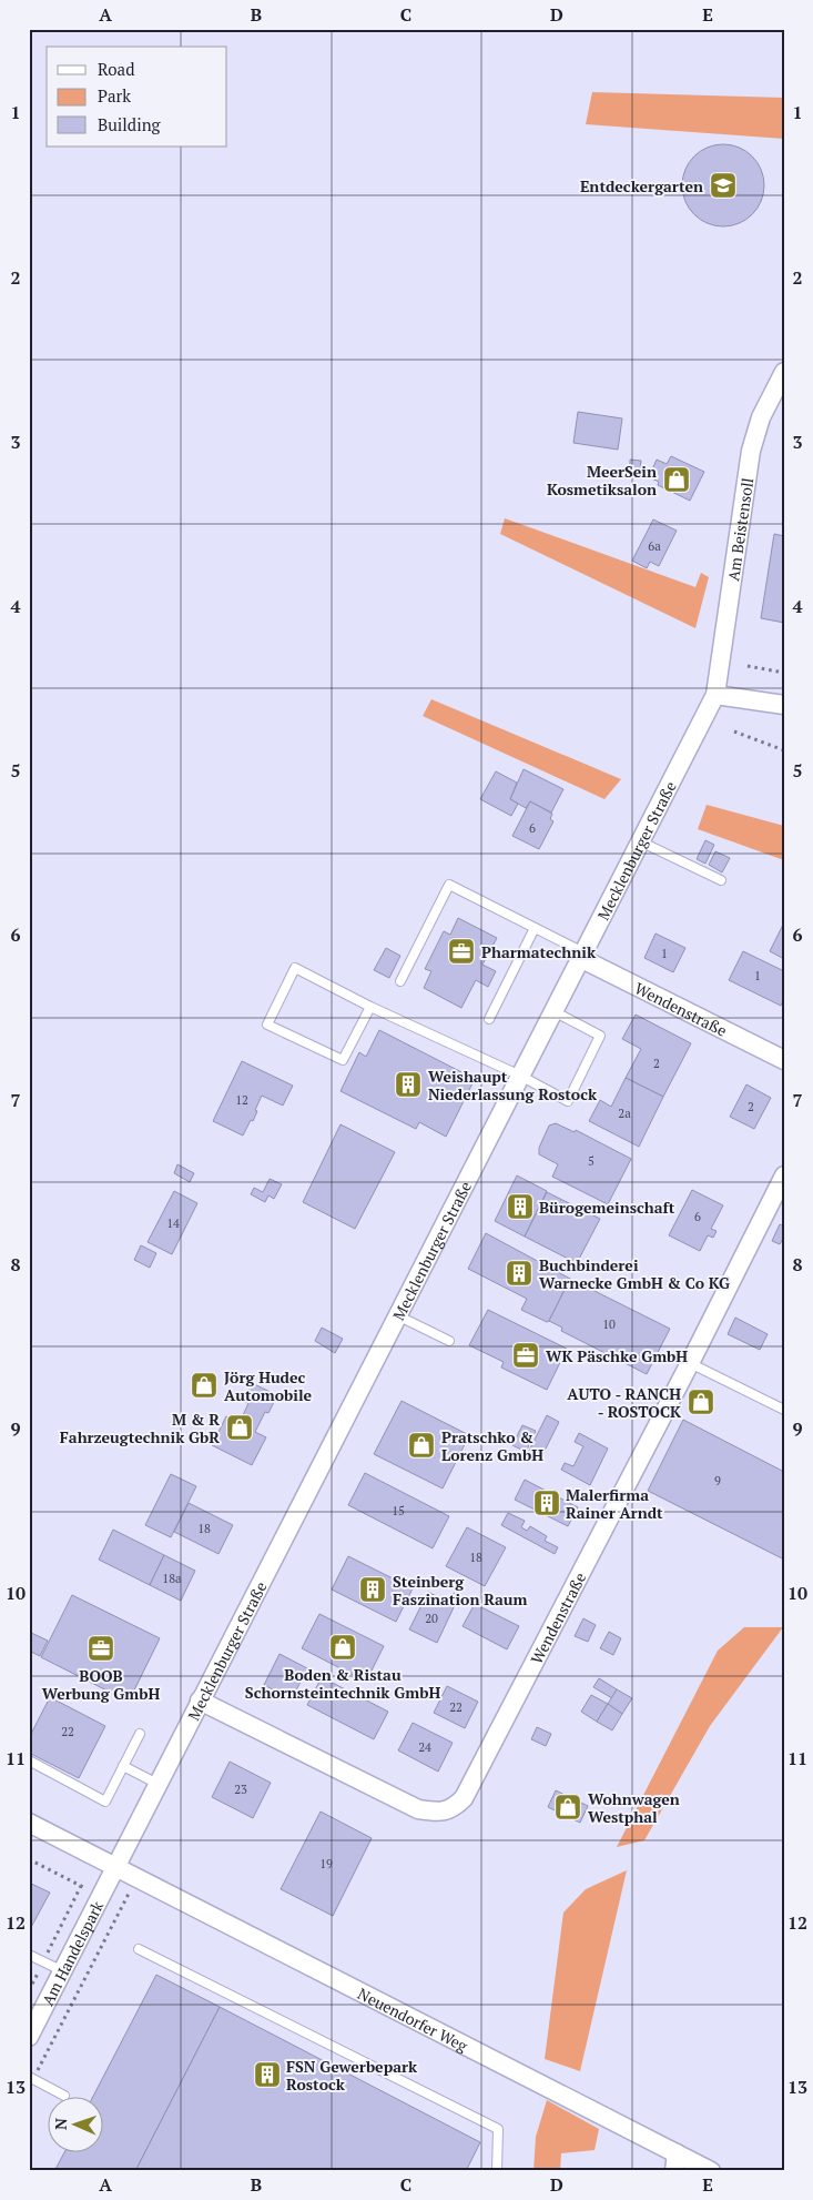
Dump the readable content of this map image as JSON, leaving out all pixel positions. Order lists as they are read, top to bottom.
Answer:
{
  "streets": {
    "street": [
      "Am Beistensoll",
      "Mecklenburger Straße",
      "Wendenstraße",
      "Am Handelspark",
      "Neuendorfer Weg"
    ]
  },
  "crossings": [
    ["Am Beistensoll", "Mecklenburger Straße"],
    ["Mecklenburger Straße", "Wendenstraße"],
    ["Mecklenburger Straße", "Am Handelspark"],
    ["Mecklenburger Straße", "Neuendorfer Weg"],
    ["Am Handelspark", "Neuendorfer Weg"]
  ],
  "places": {
    "school or university": ["Entdeckergarten"],
    "shop": [
      "MeerSein Kosmetiksalon",
      "Jörg Hudec Automobile",
      "AUTO - RANCH - ROSTOCK",
      "M & R Fahrzeugtechnik GbR",
      "Pratschko & Lorenz GmbH",
      "Boden & Ristau Schornsteintechnik GmbH",
      "Wohnwagen Westphal"
    ],
    "office": ["Pharmatechnik", "WK Päschke GmbH", "BOOB Werbung GmbH"],
    "building": [
      "Weishaupt Niederlassung Rostock",
      "Bürogemeinschaft",
      "Buchbinderei Warnecke GmbH & Co KG",
      "Malerfirma Rainer Arndt",
      "Steinberg Faszination Raum",
      "FSN Gewerbepark Rostock"
    ]
  },
  "house_numbers": [
    "6a",
    "6",
    "1",
    "1",
    "2",
    "12",
    "2",
    "2a",
    "5",
    "6",
    "14",
    "10",
    "9",
    "15",
    "18",
    "18",
    "18a",
    "20",
    "22",
    "22",
    "24",
    "23",
    "19"
  ],
  "legend": ["Road", "Park", "Building"],
  "north": "left",
  "grid": {
    "columns": [
      "A",
      "B",
      "C",
      "D",
      "E"
    ],
    "rows": [
      "1",
      "2",
      "3",
      "4",
      "5",
      "6",
      "7",
      "8",
      "9",
      "10",
      "11",
      "12",
      "13"
    ]
  }
}
